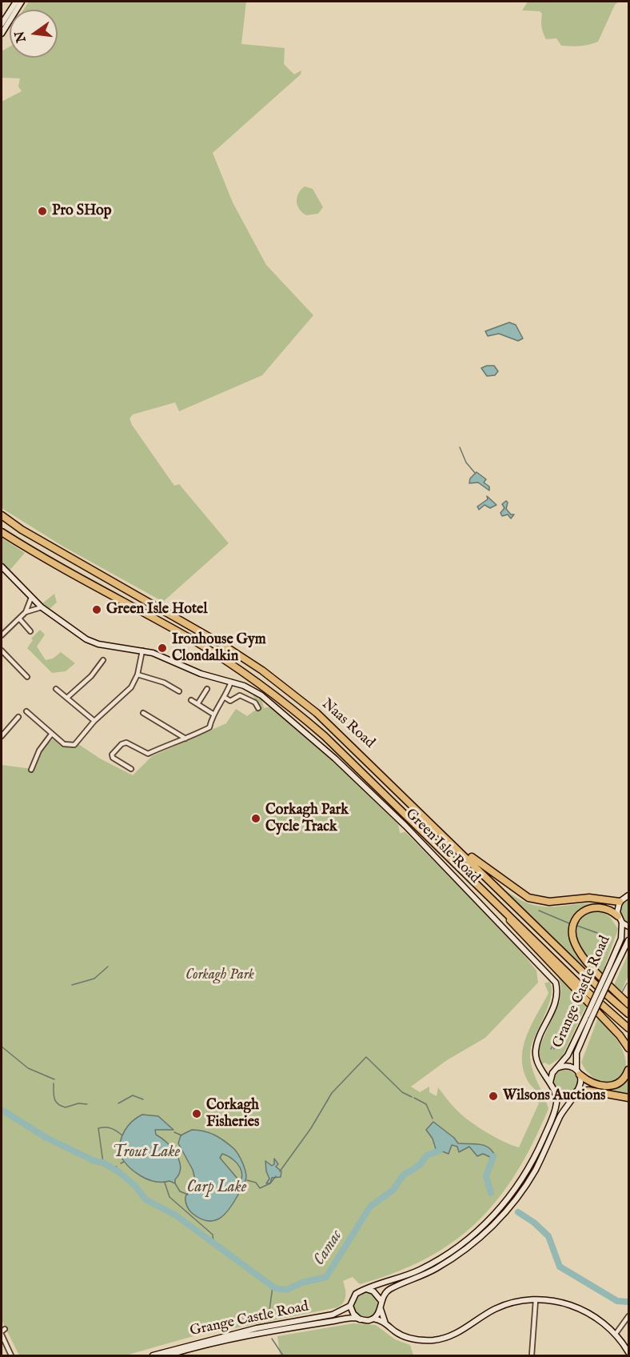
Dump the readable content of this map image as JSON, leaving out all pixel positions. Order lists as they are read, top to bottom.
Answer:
{
  "streets": {
    "highway": ["Naas Road"],
    "main road": ["Green Isle Road", "Grange Castle Road"]
  },
  "crossings": [
    ["Green Isle Road", "Grange Castle Road"]
  ],
  "water": ["Trout Lake", "Carp Lake", "Camac"],
  "parks": ["Corkagh Park"],
  "places": [
    "Pro SHop",
    "Green Isle Hotel",
    "Ironhouse Gym Clondalkin",
    "Corkagh Park Cycle Track",
    "Wilsons Auctions",
    "Corkagh Fisheries"
  ],
  "north": "left"
}
